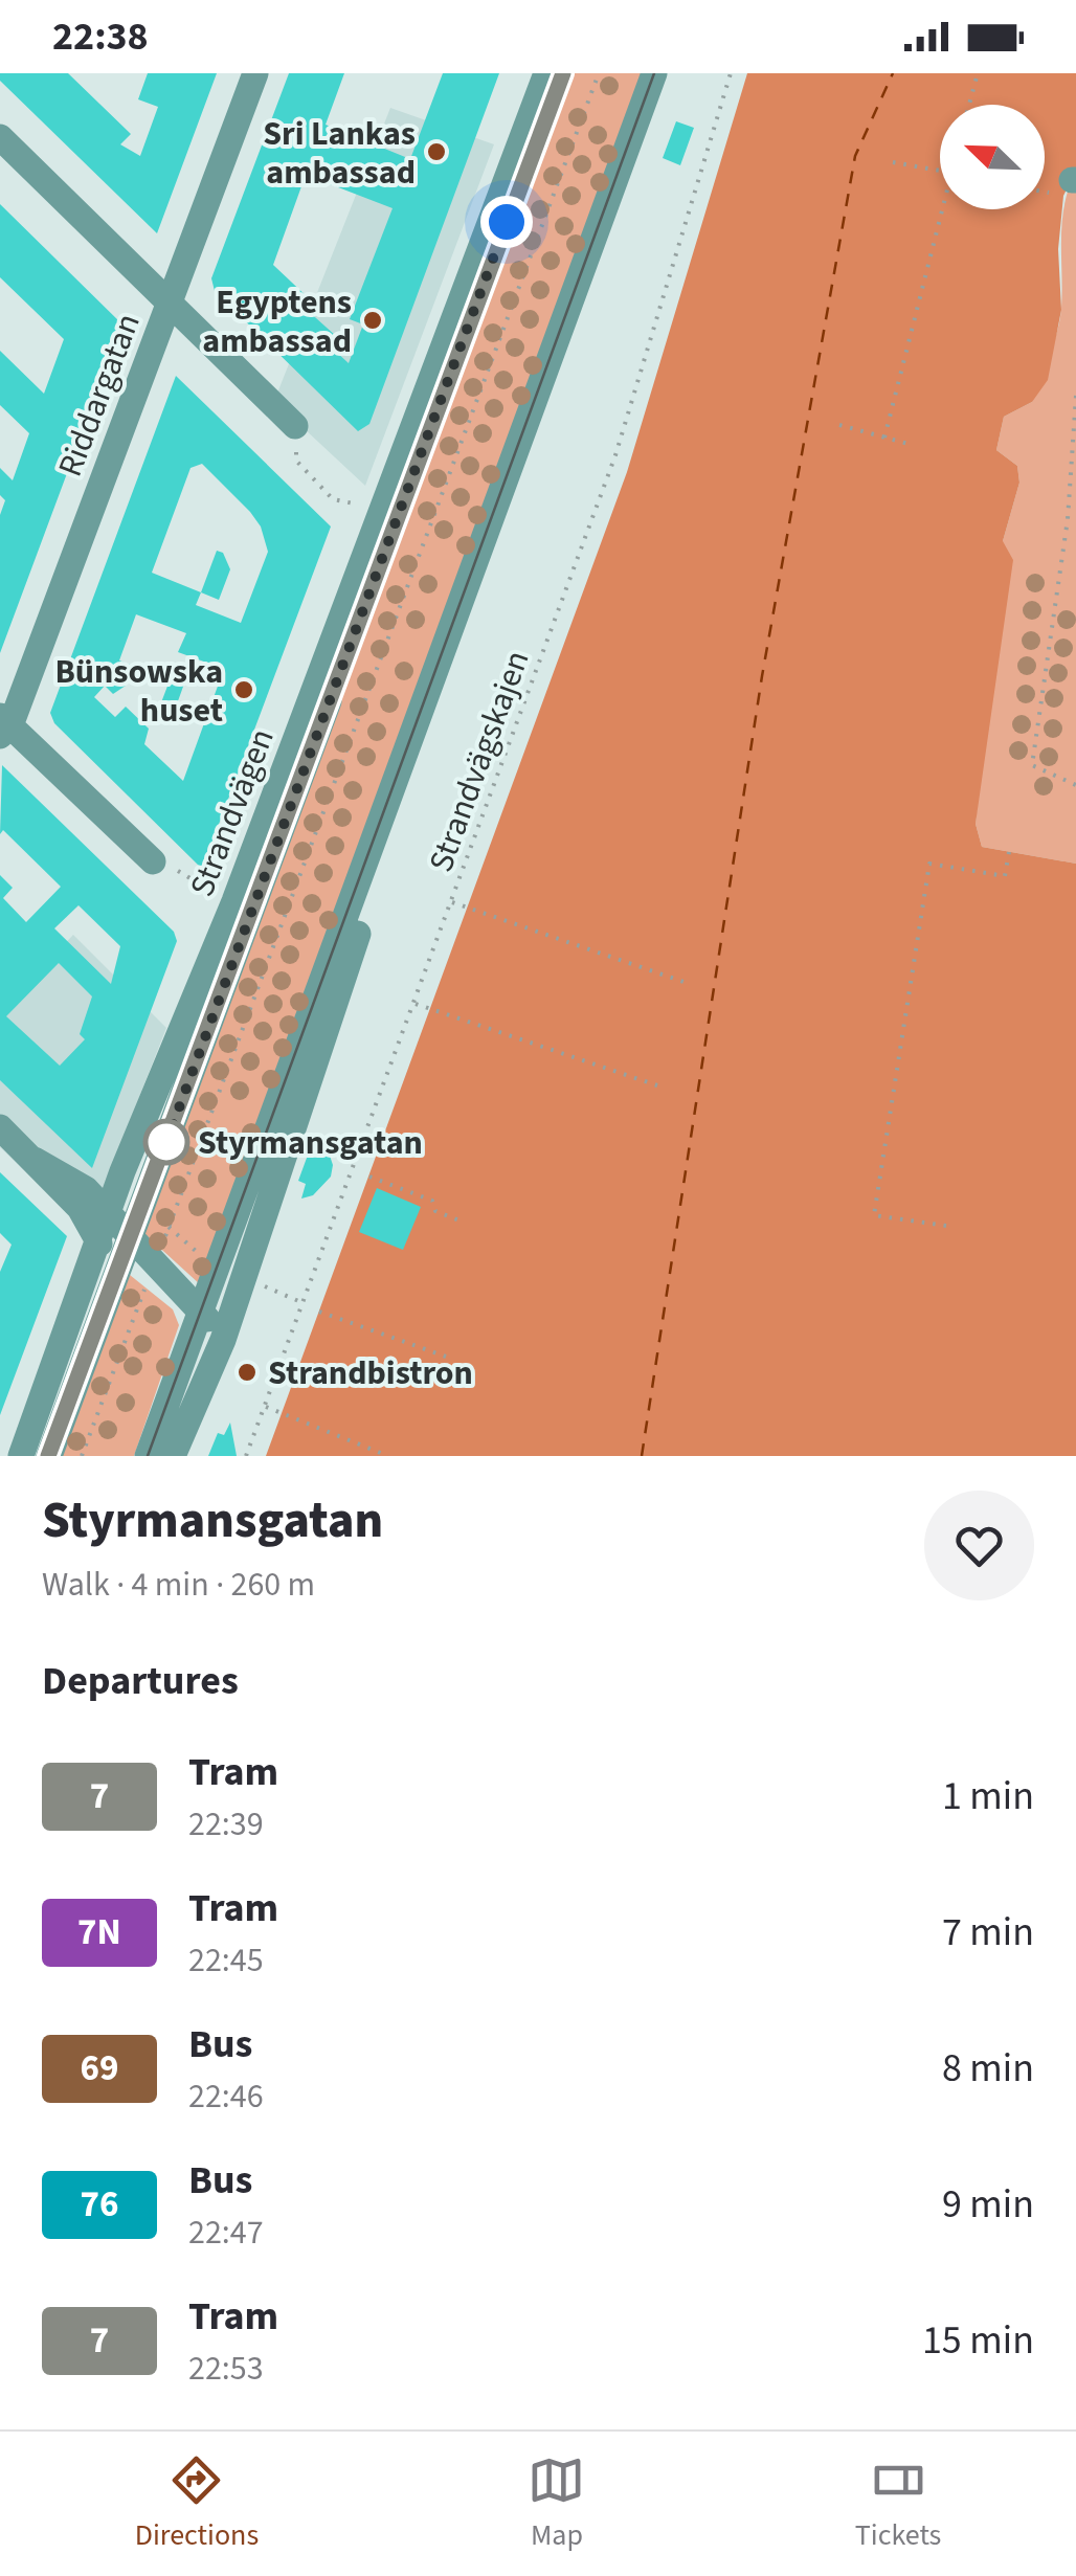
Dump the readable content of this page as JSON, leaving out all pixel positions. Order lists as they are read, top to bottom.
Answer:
{
  "streets": {
    "street": ["Riddargatan", "Strandvägen"],
    "path": ["Strandvägskajen"]
  },
  "places": [
    "Sri Lankas ambassad",
    "Egyptens ambassad",
    "Bünsowska huset",
    "Styrmansgatan",
    "Strandbistron"
  ],
  "lines": ["tram line 7"],
  "north": "top left",
  "page": {
    "status": "22:38",
    "heading": [
      ["Styrmansgatan", "Walk · 4 min · 260 m"],
      "Departures"
    ],
    "list": [
      {
        "mark": "7",
        "name": "Tram",
        "note": "22:39",
        "value": "1 min"
      },
      {
        "mark": "7N",
        "name": "Tram",
        "note": "22:45",
        "value": "7 min"
      },
      {
        "mark": "69",
        "name": "Bus",
        "note": "22:46",
        "value": "8 min"
      },
      {
        "mark": "76",
        "name": "Bus",
        "note": "22:47",
        "value": "9 min"
      },
      {
        "mark": "7",
        "name": "Tram",
        "note": "22:53",
        "value": "15 min"
      }
    ],
    "tabs": ["Directions", "Map", "Tickets"]
  }
}
